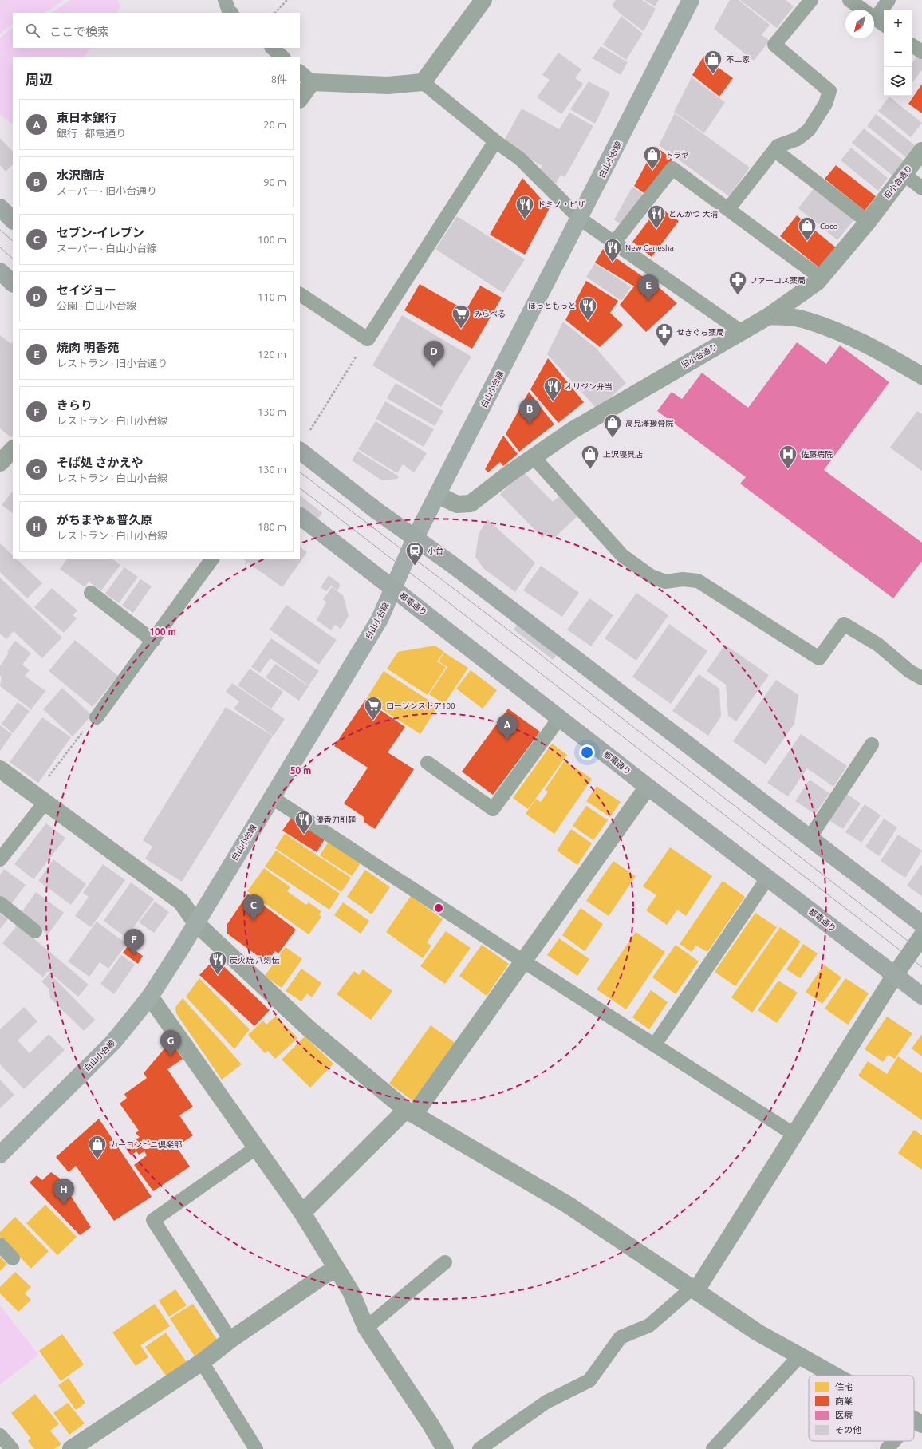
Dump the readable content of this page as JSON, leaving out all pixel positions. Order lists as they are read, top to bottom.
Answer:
{
  "streets": {
    "main road": ["白山小台線", "都電通り"],
    "street": ["旧小台通り"]
  },
  "crossings": [
    ["白山小台線", "旧小台通り"],
    ["白山小台線", "都電通り"]
  ],
  "places": {
    "shop": [
      "不二家",
      "トラヤ",
      "Coco",
      "高見澤接骨院",
      "上沢寝具店",
      "カーコンビニ倶楽部"
    ],
    "restaurant": [
      "ドミノ・ピザ",
      "とんかつ 大清",
      "New Ganesha",
      "ほっともっと",
      "オリジン弁当",
      "優香刀削麺",
      "炭火焼 八剣伝"
    ],
    "pharmacy": ["ファーコス薬局", "せきぐち薬局"],
    "supermarket": ["みらべる", "ローソンストア100"],
    "hospital": ["佐藤病院"],
    "station": ["小台"]
  },
  "legend": [
    "住宅",
    "商業",
    "医療",
    "その他"
  ],
  "north": "bottom left",
  "page": {
    "map_buttons": ["+", "−"],
    "search": "ここで検索",
    "heading": ["周辺", "8件"],
    "list": [
      {
        "mark": "A",
        "name": "東日本銀行",
        "note": "銀行 · 都電通り",
        "value": "20 m"
      },
      {
        "mark": "B",
        "name": "水沢商店",
        "note": "スーパー · 旧小台通り",
        "value": "90 m"
      },
      {
        "mark": "C",
        "name": "セブン-イレブン",
        "note": "スーパー · 白山小台線",
        "value": "100 m"
      },
      {
        "mark": "D",
        "name": "セイジョー",
        "note": "公園 · 白山小台線",
        "value": "110 m"
      },
      {
        "mark": "E",
        "name": "焼肉 明香苑",
        "note": "レストラン · 旧小台通り",
        "value": "120 m"
      },
      {
        "mark": "F",
        "name": "きらり",
        "note": "レストラン · 白山小台線",
        "value": "130 m"
      },
      {
        "mark": "G",
        "name": "そば処 さかえや",
        "note": "レストラン · 白山小台線",
        "value": "130 m"
      },
      {
        "mark": "H",
        "name": "がちまやぁ普久原",
        "note": "レストラン · 白山小台線",
        "value": "180 m"
      }
    ],
    "pins": [
      "E",
      "D",
      "B",
      "A",
      "C",
      "F",
      "G",
      "H"
    ]
  },
  "rings": ["100 m", "50 m"]
}
